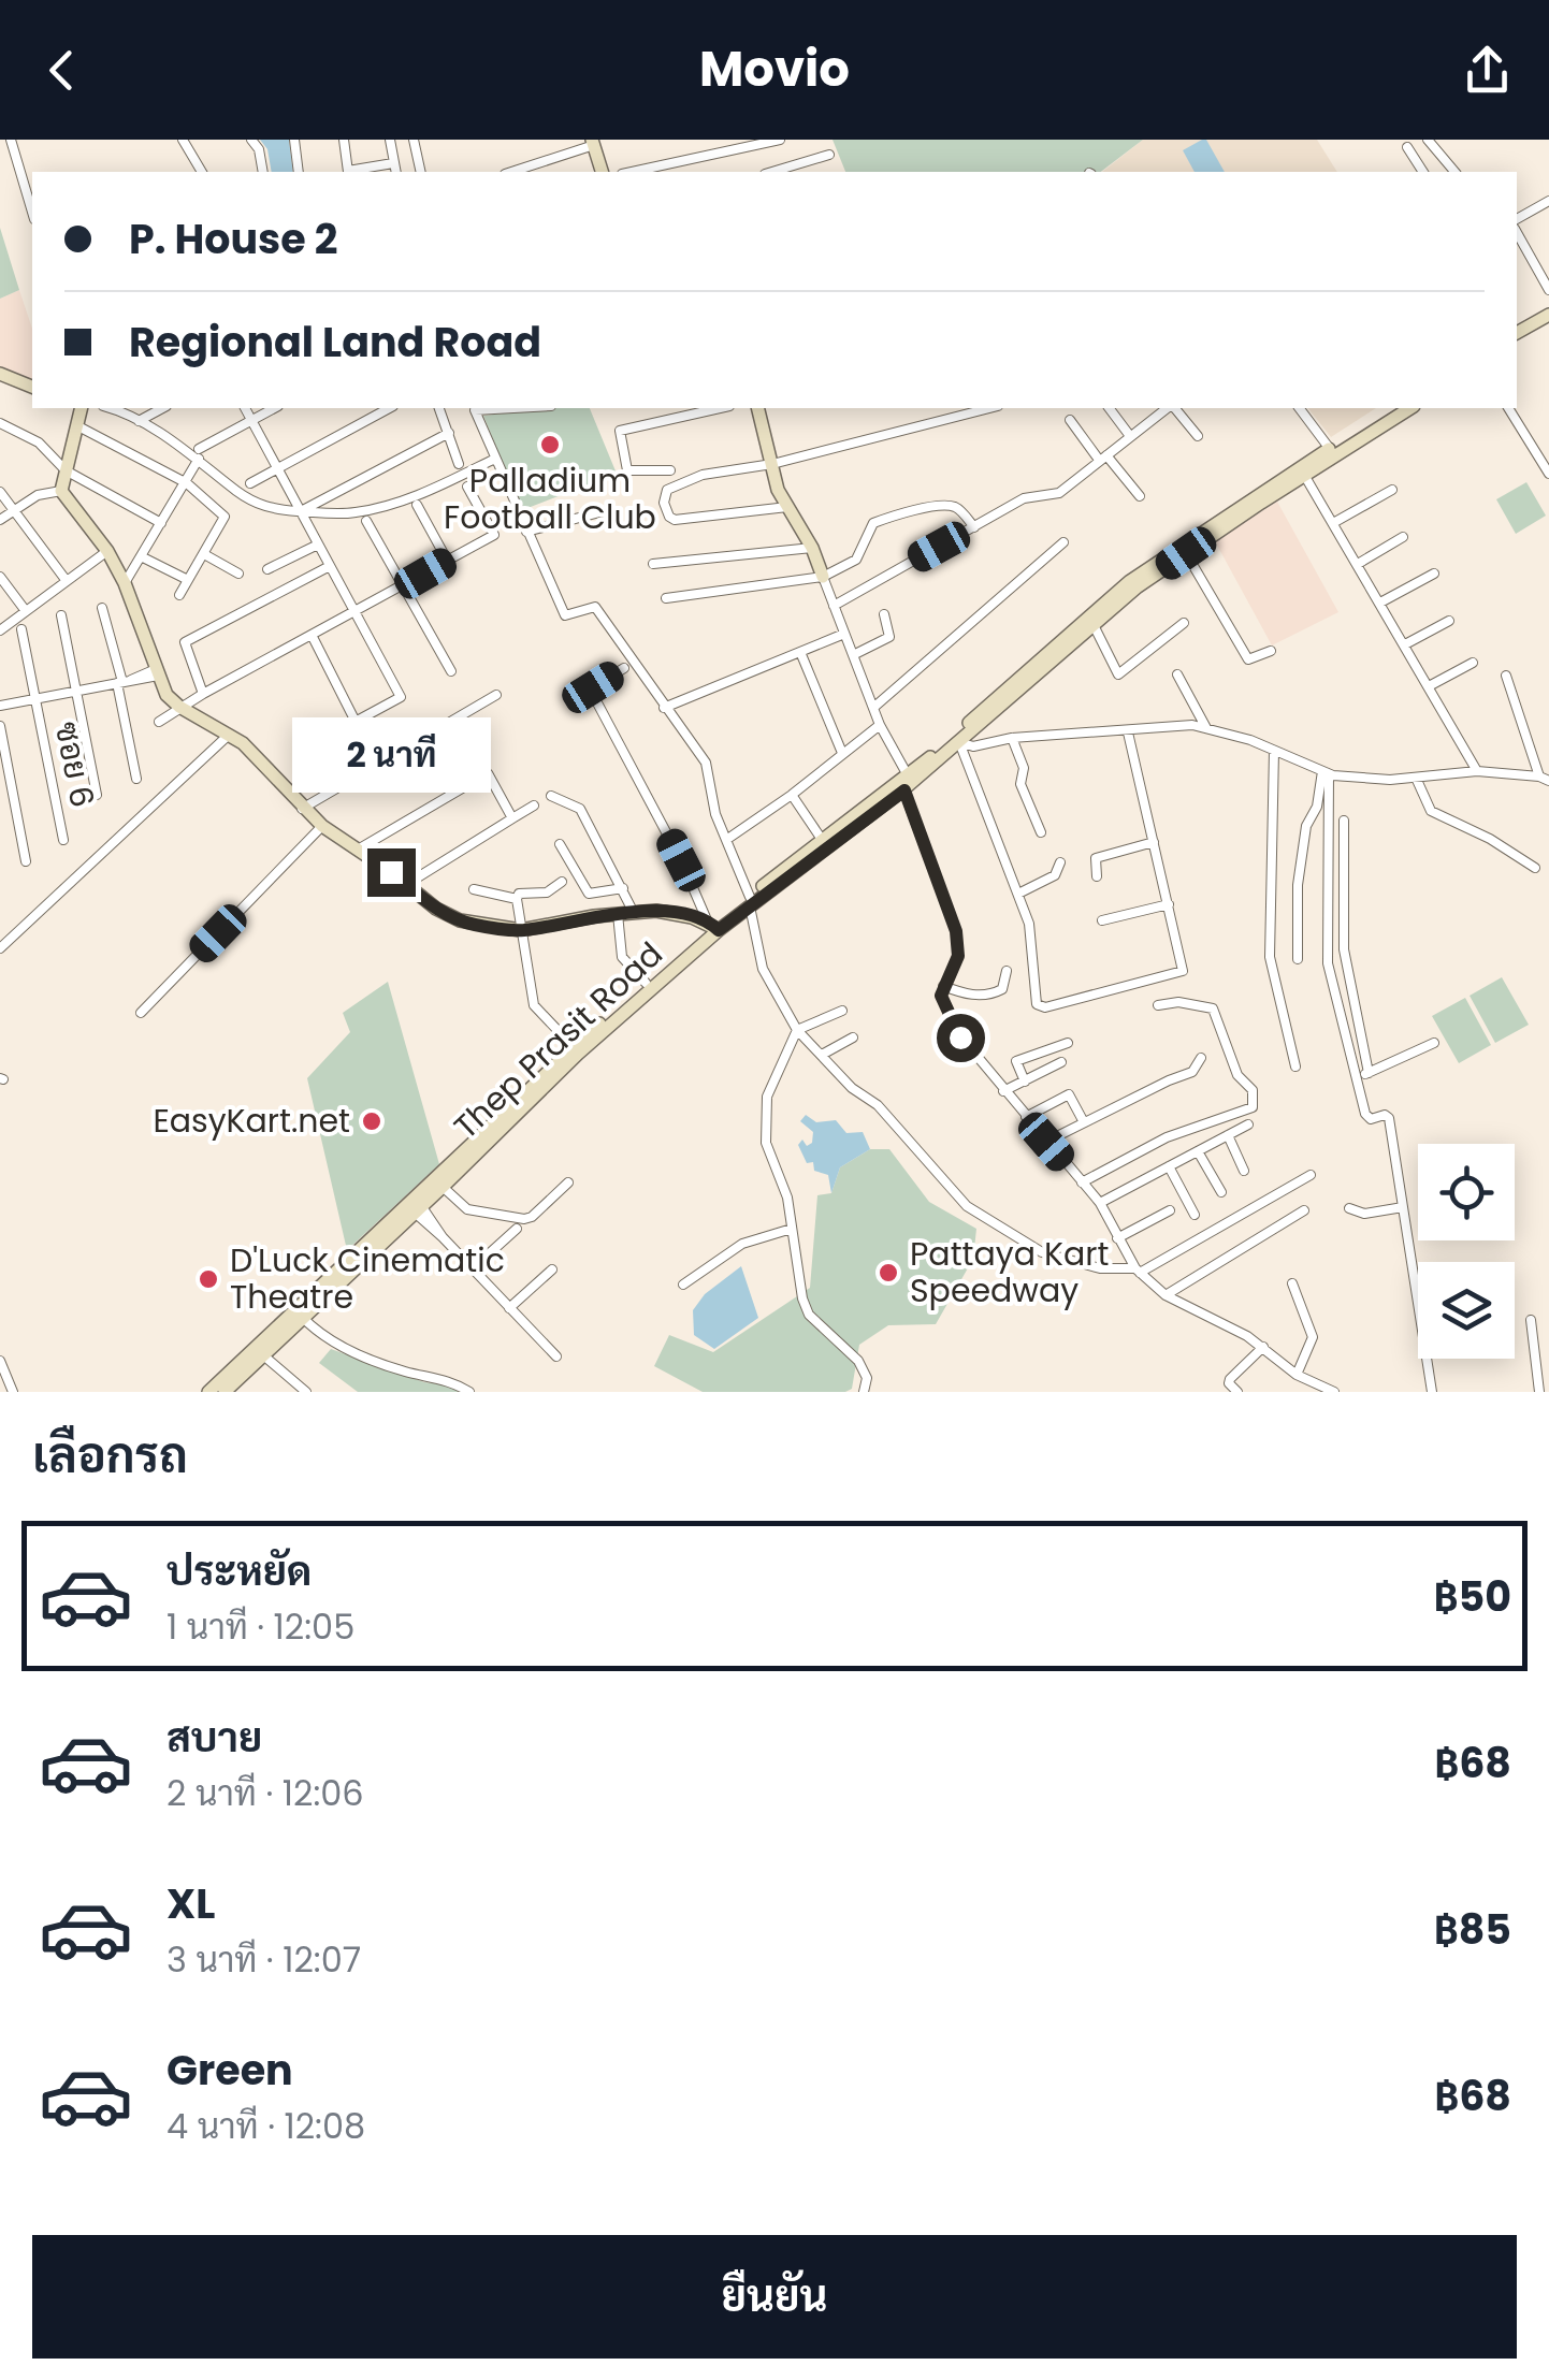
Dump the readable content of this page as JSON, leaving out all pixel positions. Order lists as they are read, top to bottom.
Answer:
{
  "streets": {
    "main road": ["Thep Prasit Road"],
    "street": ["ซอย 6"]
  },
  "places": [
    "Palladium Football Club",
    "EasyKart.net",
    "Pattaya Kart Speedway",
    "D'Luck Cinematic Theatre"
  ],
  "page": {
    "header": "Movio",
    "banner": ["P. House 2", "Regional Land Road"],
    "bubble": "2 นาที",
    "heading": "เลือกรถ",
    "list": [
      {
        "name": "ประหยัด",
        "note": "1 นาที · 12:05",
        "value": "฿50"
      },
      {
        "name": "สบาย",
        "note": "2 นาที · 12:06",
        "value": "฿68"
      },
      {
        "name": "XL",
        "note": "3 นาที · 12:07",
        "value": "฿85"
      },
      {
        "name": "Green",
        "note": "4 นาที · 12:08",
        "value": "฿68"
      }
    ],
    "buttons": "ยืนยัน"
  }
}
